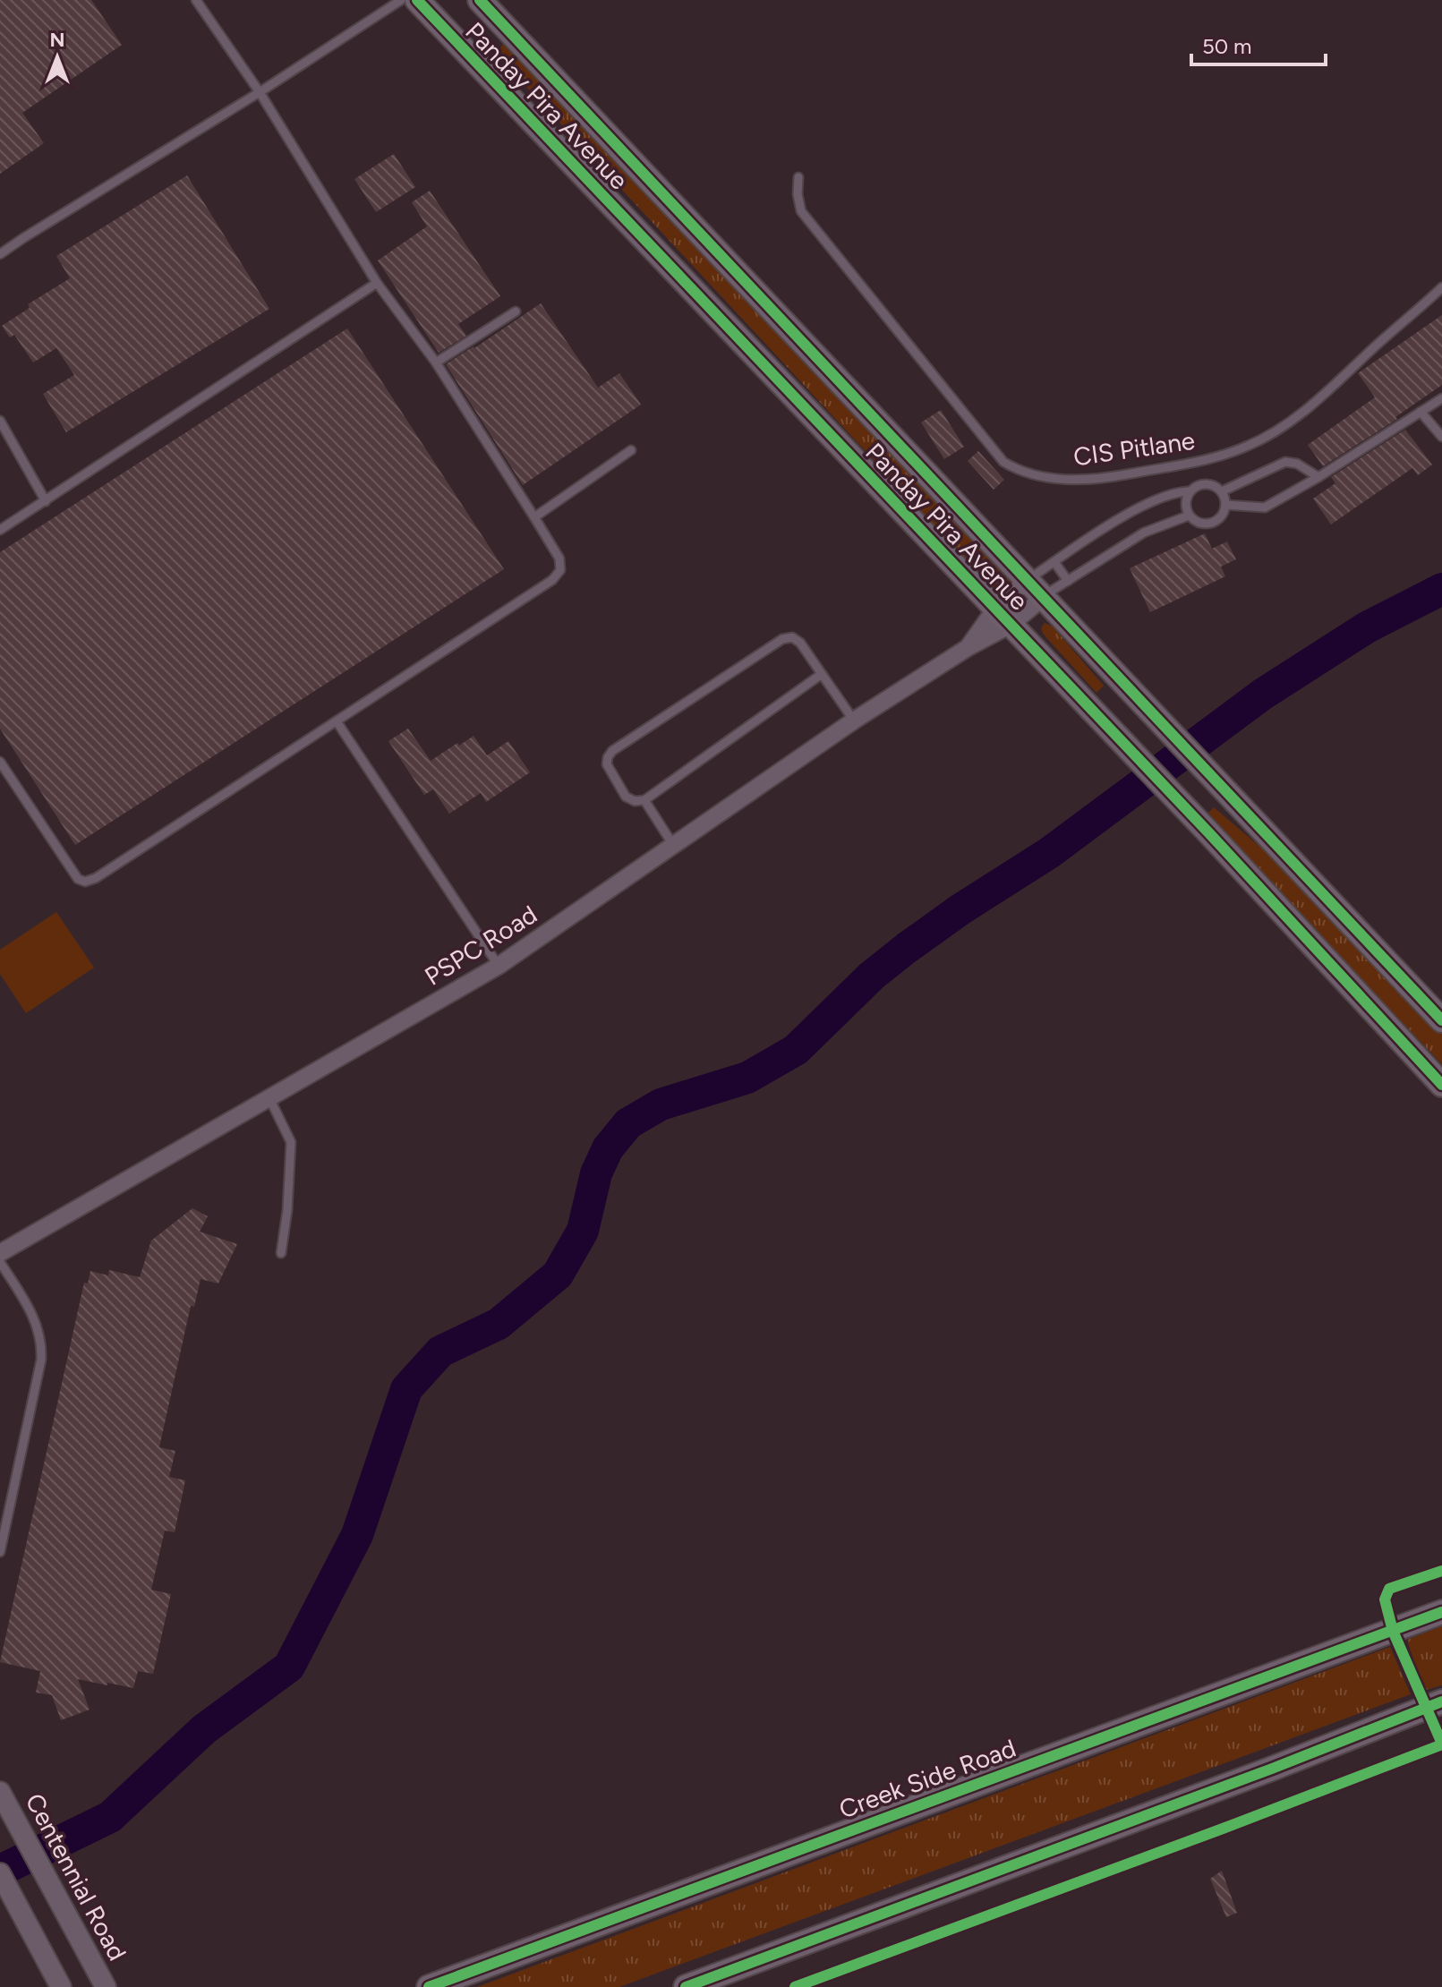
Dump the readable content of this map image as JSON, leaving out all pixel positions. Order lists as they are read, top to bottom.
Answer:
{
  "streets": {
    "main road": ["Panday Pira Avenue", "Creek Side Road"],
    "street": ["PSPC Road", "Centennial Road"],
    "lane": ["CIS Pitlane"]
  },
  "crossings": [
    ["Panday Pira Avenue", "PSPC Road"]
  ],
  "scale_bar": "50 m",
  "north": "top"
}
